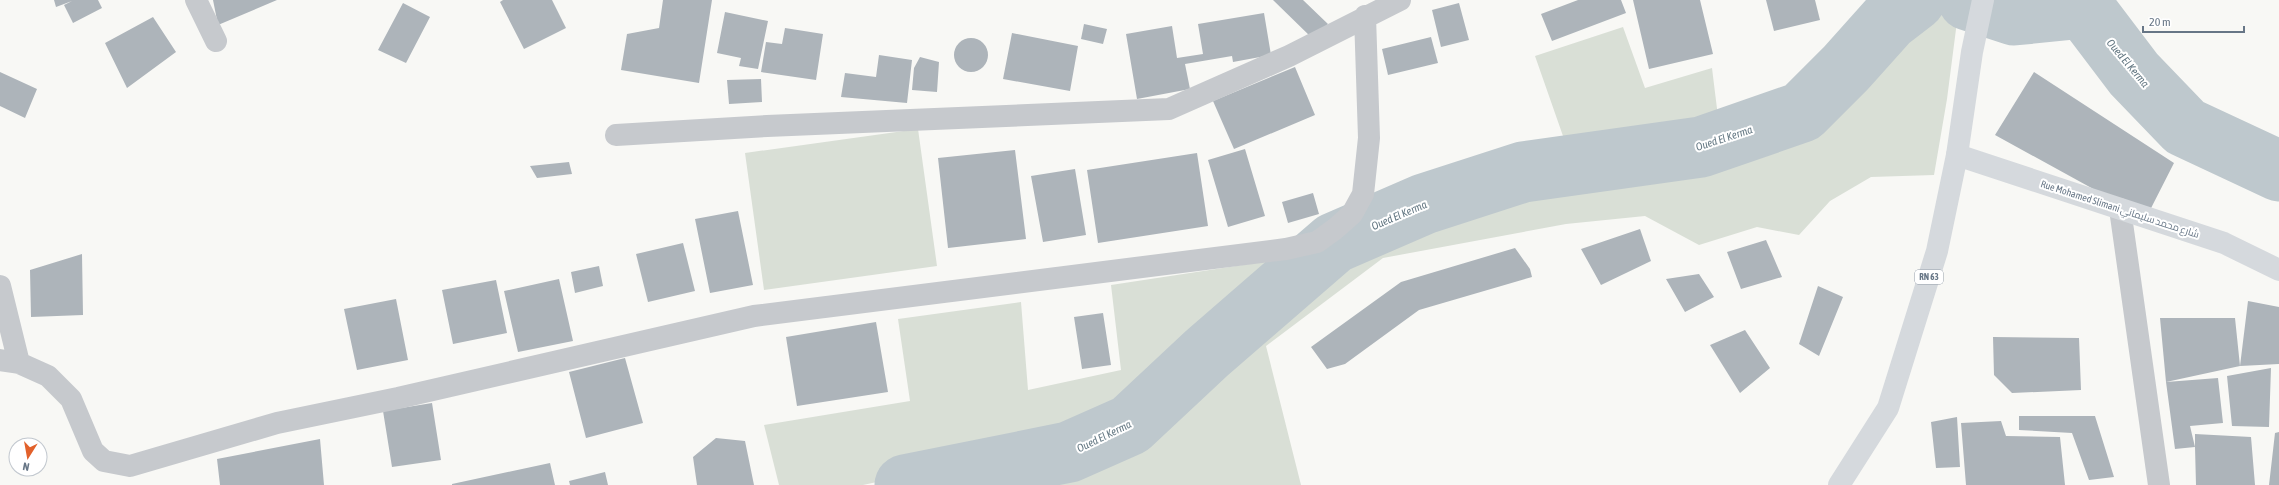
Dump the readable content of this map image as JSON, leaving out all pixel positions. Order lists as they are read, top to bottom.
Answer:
{
  "streets": {
    "main road": ["Rue Mohamed Slimani شارع محمد سليماني", "RN 63"]
  },
  "crossings": [
    ["Rue Mohamed Slimani شارع محمد سليماني", "RN 63"]
  ],
  "water": ["Oued El Kerma"],
  "scale_bar": "20 m",
  "north": "bottom"
}
